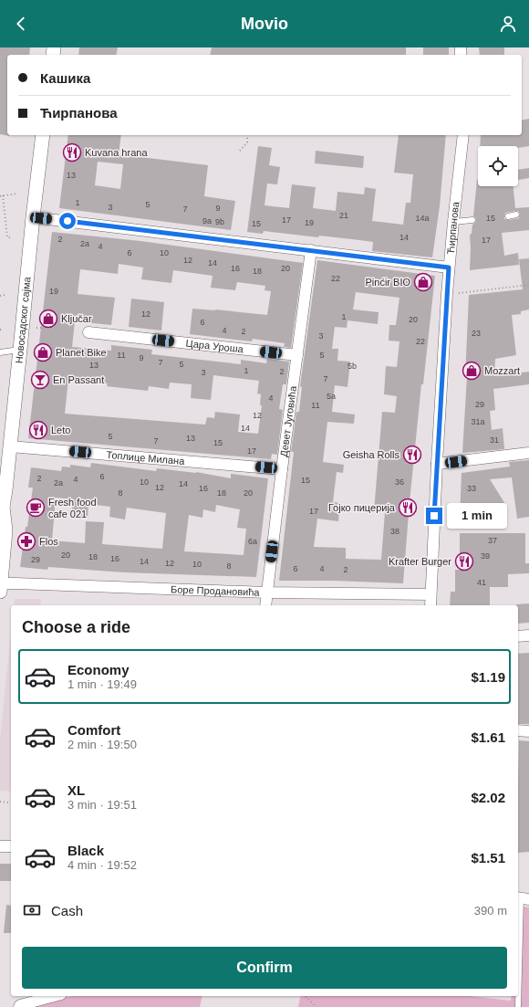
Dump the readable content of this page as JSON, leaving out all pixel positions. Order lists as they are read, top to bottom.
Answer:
{
  "streets": {
    "street": [
      "Ћирпанова",
      "Новосадског сајма",
      "Цара Уроша",
      "Девет Југовића",
      "Топлице Милана",
      "Боре Продановића"
    ]
  },
  "crossings": [
    ["Ћирпанова", "Боре Продановића"],
    ["Новосадског сајма", "Топлице Милана"],
    ["Новосадског сајма", "Боре Продановића"],
    ["Цара Уроша", "Девет Југовића"],
    ["Девет Југовића", "Топлице Милана"],
    ["Девет Југовића", "Боре Продановића"]
  ],
  "places": {
    "restaurant": [
      "Kuvana hrana",
      "Leto",
      "Geisha Rolls",
      "Гојко пицерија",
      "Krafter Burger"
    ],
    "shop": [
      "Pinćir BIO",
      "Ključar",
      "Planet Bike",
      "Mozzart"
    ],
    "bar": ["En Passant"],
    "cafe": ["Fresh food cafe 021"],
    "pharmacy": ["Flos"]
  },
  "house_numbers": [
    "13",
    "1",
    "5",
    "3",
    "9",
    "7",
    "21",
    "14a",
    "15",
    "17",
    "9a",
    "9b",
    "19",
    "15",
    "14",
    "2",
    "17",
    "2a",
    "4",
    "6",
    "10",
    "12",
    "14",
    "16",
    "20",
    "18",
    "22",
    "19",
    "12",
    "1",
    "20",
    "6",
    "4",
    "2",
    "23",
    "3",
    "22",
    "11",
    "5",
    "9",
    "7",
    "5",
    "13",
    "5b",
    "1",
    "2",
    "3",
    "7",
    "5a",
    "4",
    "29",
    "11",
    "12",
    "31a",
    "14",
    "5",
    "13",
    "31",
    "7",
    "15",
    "17",
    "6",
    "2",
    "4",
    "15",
    "10",
    "36",
    "2a",
    "14",
    "12",
    "16",
    "33",
    "8",
    "18",
    "20",
    "17",
    "38",
    "37",
    "6a",
    "20",
    "39",
    "18",
    "16",
    "29",
    "14",
    "12",
    "10",
    "8",
    "6",
    "4",
    "2",
    "41"
  ],
  "page": {
    "header": "Movio",
    "banner": ["Кашика", "Ћирпанова"],
    "bubble": "1 min",
    "heading": "Choose a ride",
    "list": [
      {
        "name": "Economy",
        "note": "1 min · 19:49",
        "value": "$1.19"
      },
      {
        "name": "Comfort",
        "note": "2 min · 19:50",
        "value": "$1.61"
      },
      {
        "name": "XL",
        "note": "3 min · 19:51",
        "value": "$2.02"
      },
      {
        "name": "Black",
        "note": "4 min · 19:52",
        "value": "$1.51"
      }
    ],
    "pay": ["Cash", "390 m"],
    "buttons": "Confirm"
  }
}
